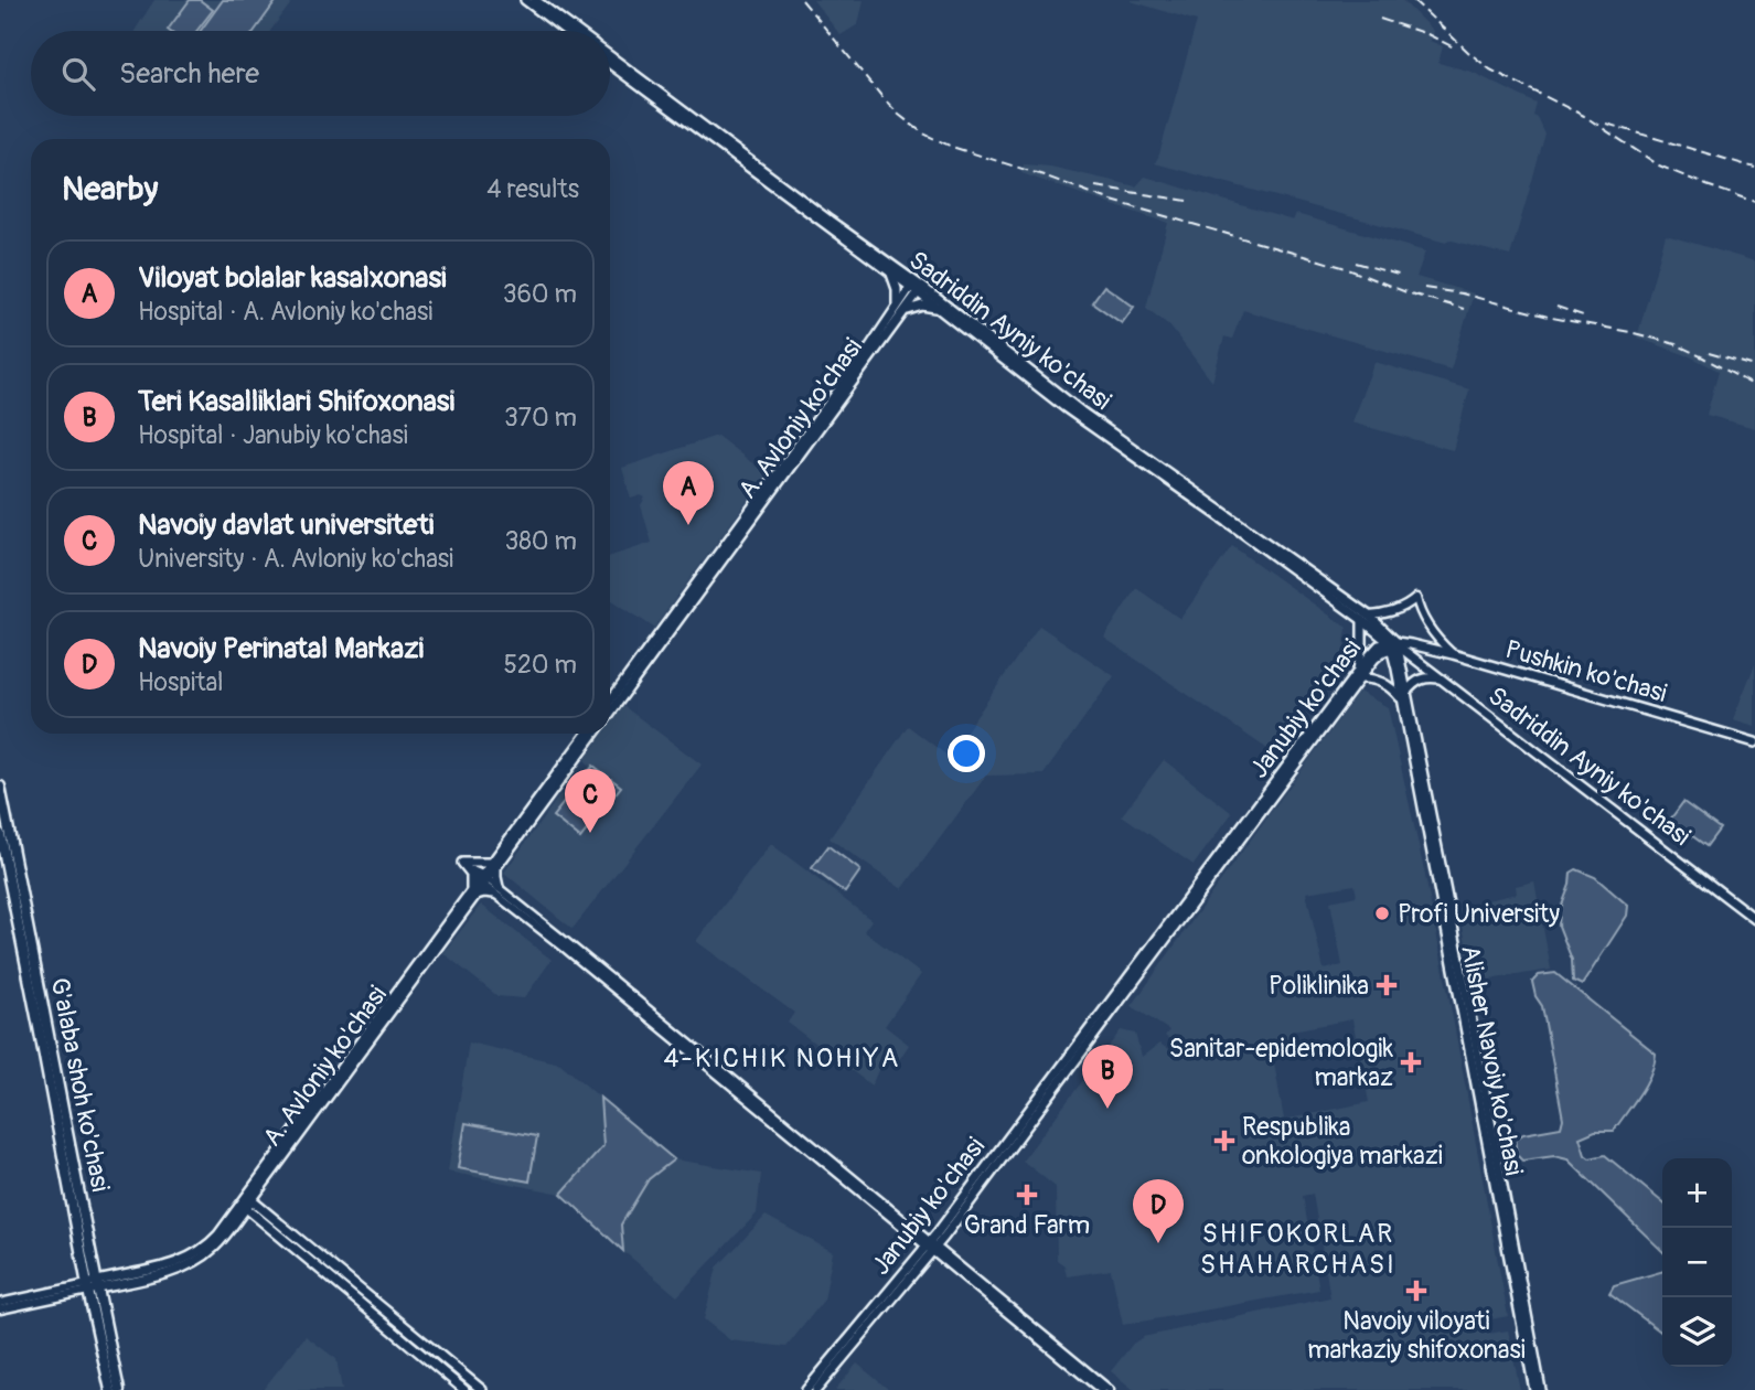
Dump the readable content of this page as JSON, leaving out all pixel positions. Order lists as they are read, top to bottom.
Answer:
{
  "streets": {
    "main road": [
      "Sadriddin Ayniy ko'chasi",
      "A. Avloniy ko'chasi",
      "Pushkin ko'chasi",
      "Janubiy ko'chasi",
      "Alisher Navoiy ko'chasi",
      "G'alaba shoh ko'chasi"
    ]
  },
  "crossings": [
    ["Sadriddin Ayniy ko'chasi", "A. Avloniy ko'chasi"],
    ["Sadriddin Ayniy ko'chasi", "Pushkin ko'chasi"],
    ["Sadriddin Ayniy ko'chasi", "Janubiy ko'chasi"],
    ["Sadriddin Ayniy ko'chasi", "Alisher Navoiy ko'chasi"],
    ["A. Avloniy ko'chasi", "G'alaba shoh ko'chasi"],
    ["Pushkin ko'chasi", "Janubiy ko'chasi"],
    ["Pushkin ko'chasi", "Alisher Navoiy ko'chasi"],
    ["Janubiy ko'chasi", "Alisher Navoiy ko'chasi"]
  ],
  "districts": ["4-KICHIK NOHIYA", "SHIFOKORLAR SHAHARCHASI"],
  "places": {
    "other": ["Profi University"],
    "health": [
      "Poliklinika",
      "Sanitar-epidemologik markaz",
      "Respublika onkologiya markazi",
      "Grand Farm",
      "Navoiy viloyati markaziy shifoxonasi"
    ]
  },
  "page": {
    "search": "Search here",
    "heading": ["Nearby", "4 results"],
    "list": [
      {
        "mark": "A",
        "name": "Viloyat bolalar kasalxonasi",
        "note": "Hospital · A. Avloniy ko'chasi",
        "value": "360 m"
      },
      {
        "mark": "B",
        "name": "Teri Kasalliklari Shifoxonasi",
        "note": "Hospital · Janubiy ko'chasi",
        "value": "370 m"
      },
      {
        "mark": "C",
        "name": "Navoiy davlat universiteti",
        "note": "University · A. Avloniy ko'chasi",
        "value": "380 m"
      },
      {
        "mark": "D",
        "name": "Navoiy Perinatal Markazi",
        "note": "Hospital",
        "value": "520 m"
      }
    ],
    "pins": [
      "A",
      "C",
      "B",
      "D"
    ],
    "map_buttons": ["+", "−"]
  }
}
